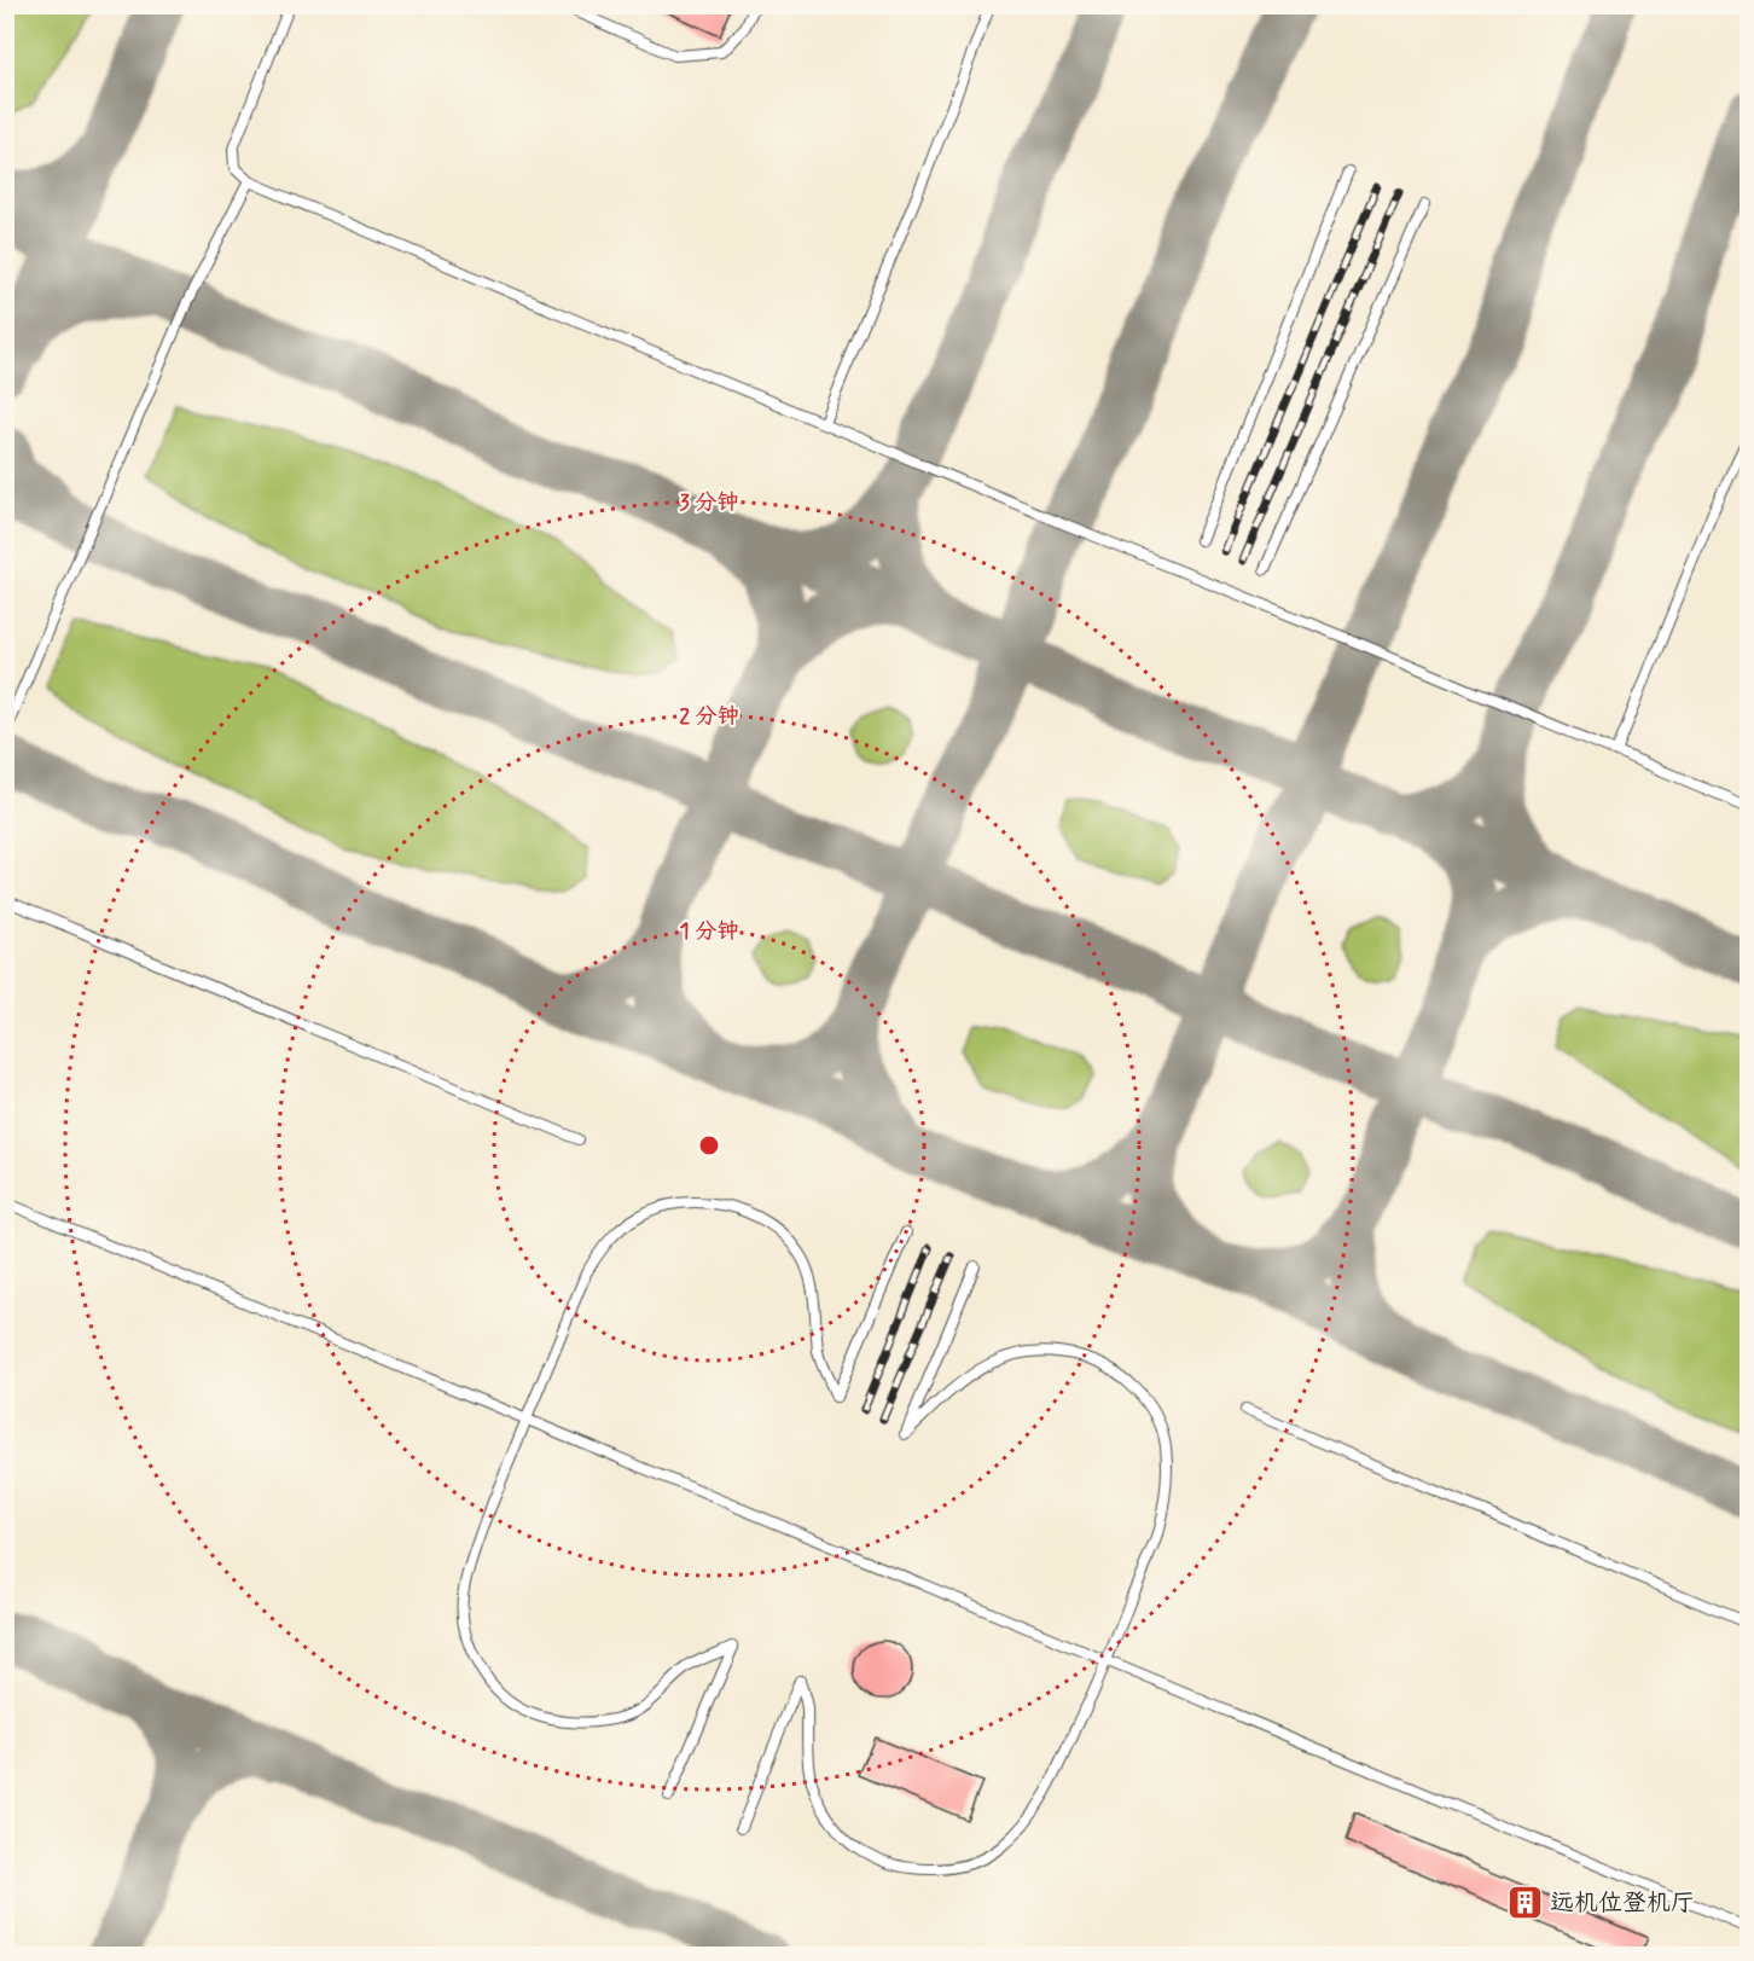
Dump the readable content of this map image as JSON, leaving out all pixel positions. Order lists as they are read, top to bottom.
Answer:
{
  "places": {
    "building": ["远机位登机厅"]
  },
  "rings": ["3 分钟", "2 分钟", "1 分钟"]
}
